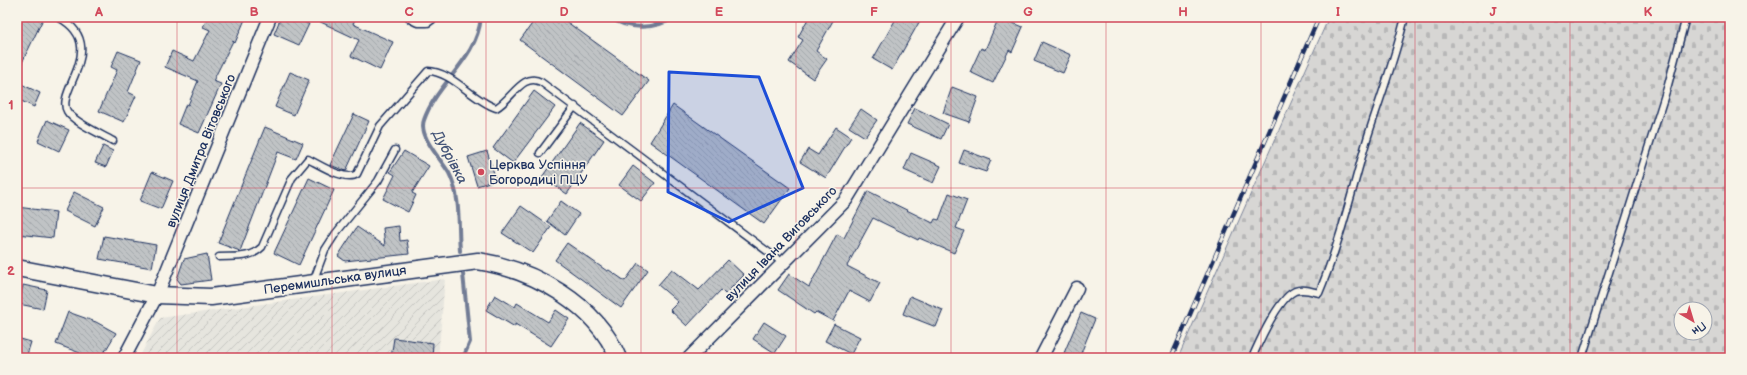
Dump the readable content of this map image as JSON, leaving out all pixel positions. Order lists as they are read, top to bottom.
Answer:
{
  "streets": {
    "main road": ["Перемишльська вулиця"],
    "street": ["вулиця Дмитра Вітовського", "вулиця Івана Виговського"]
  },
  "crossings": [
    ["вулиця Дмитра Вітовського", "Перемишльська вулиця"]
  ],
  "water": ["Дубрівка"],
  "places": ["Церква Успіння Богородиці ПЦУ"],
  "north": "bottom right",
  "grid": {
    "columns": [
      "A",
      "B",
      "C",
      "D",
      "E",
      "F",
      "G",
      "H",
      "I",
      "J",
      "K"
    ],
    "rows": ["1", "2"]
  }
}
